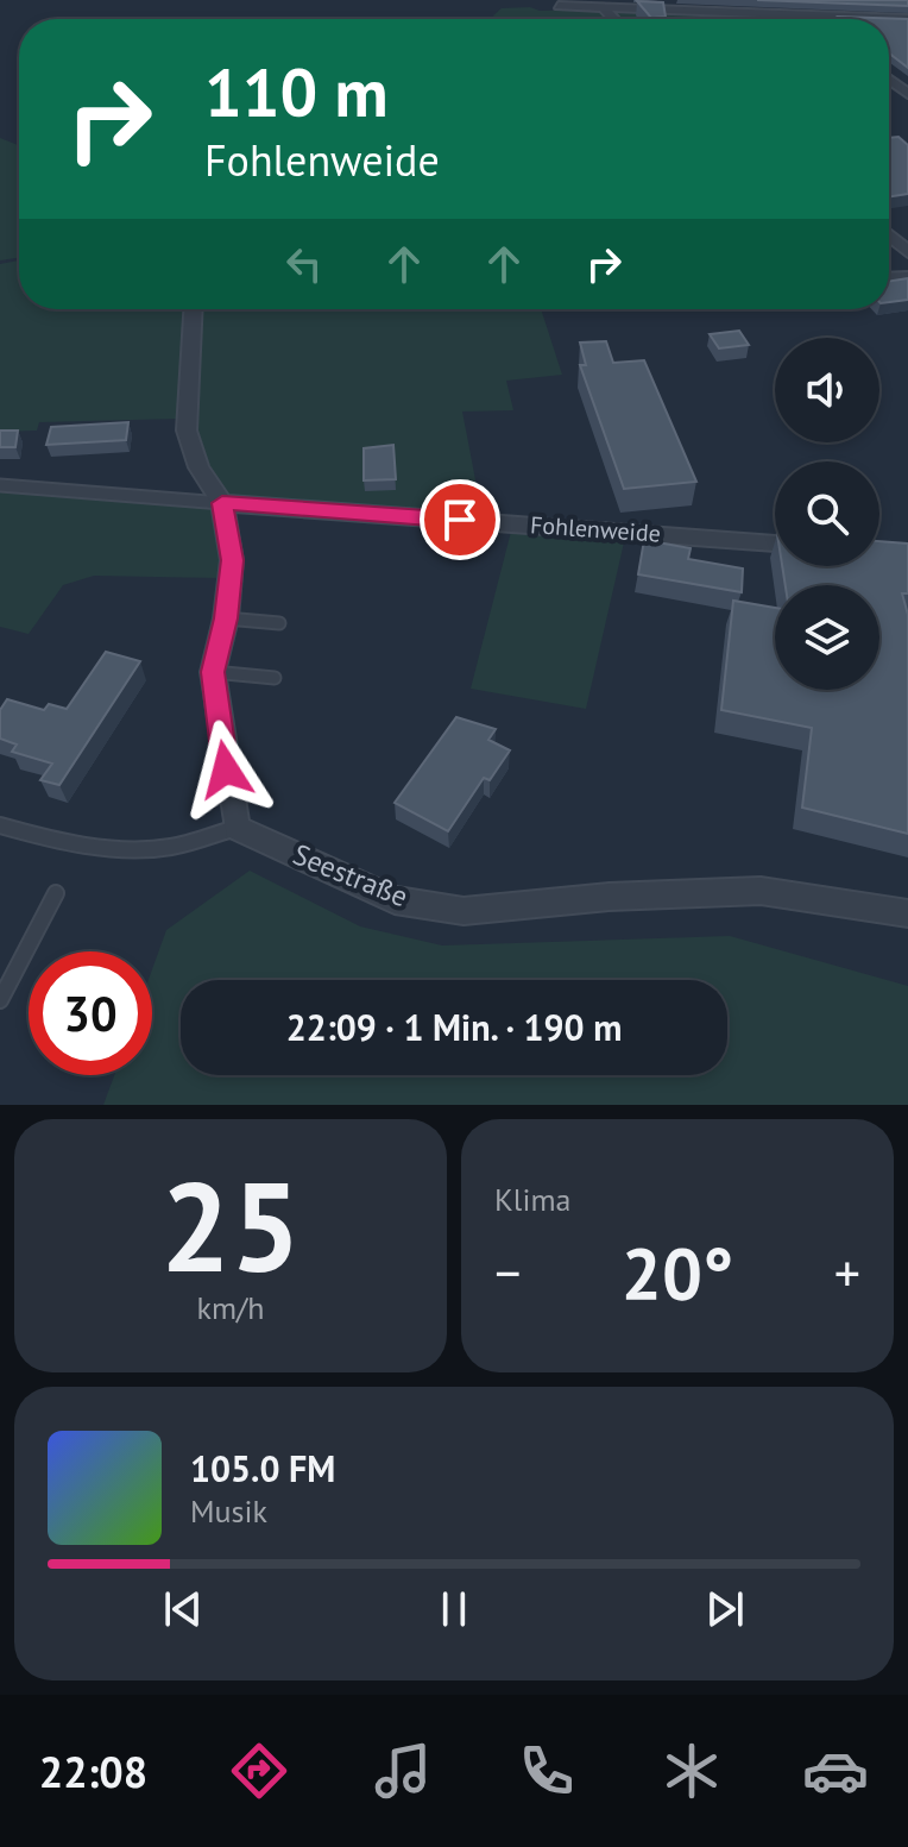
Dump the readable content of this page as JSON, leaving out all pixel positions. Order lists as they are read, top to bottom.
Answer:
{
  "streets": {
    "street": ["Fohlenweide", "Seestraße"]
  },
  "page": {
    "turn": ["110 m", "Fohlenweide"],
    "limit": "30",
    "trip": "22:09 · 1 Min. · 190 m",
    "tile": [
      ["25", "km/h"],
      "Klima"
    ],
    "heat": ["−", "20°", "+"],
    "song": ["105.0 FM", "Musik"],
    "tabs": "22:08"
  }
}
